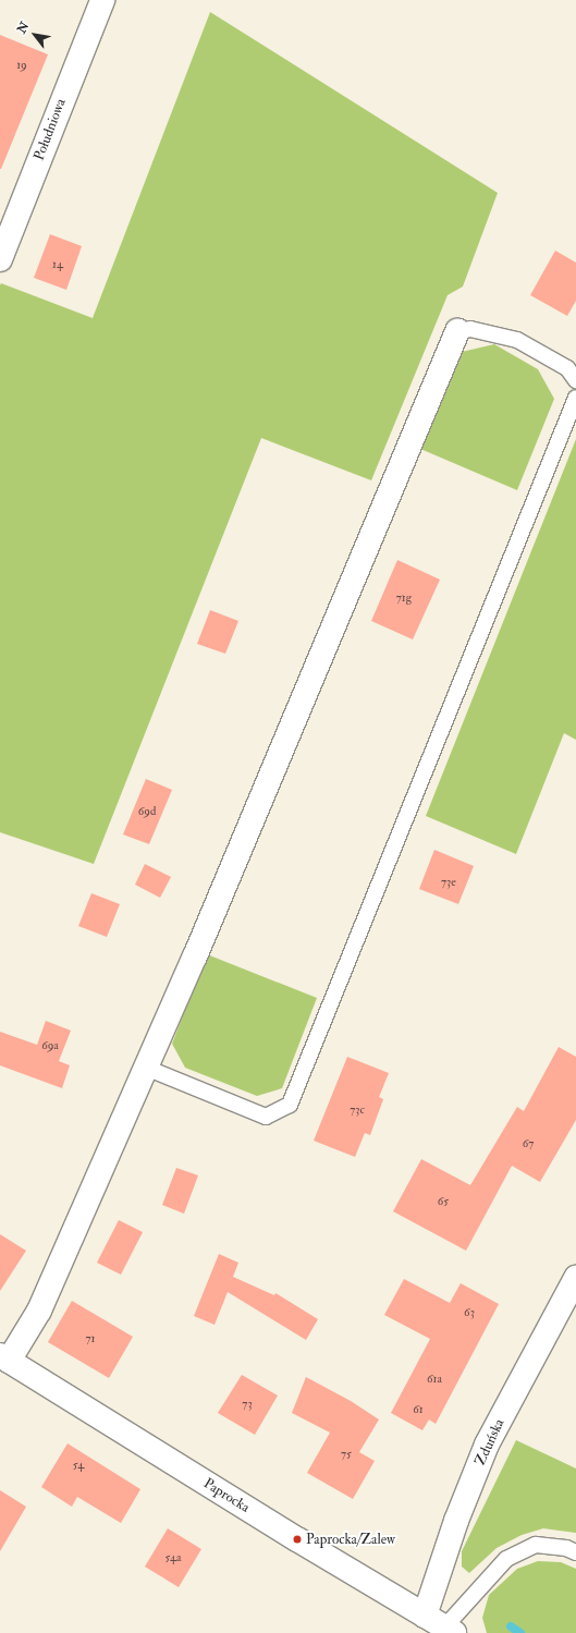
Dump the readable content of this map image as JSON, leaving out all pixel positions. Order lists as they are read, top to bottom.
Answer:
{
  "streets": {
    "street": ["Południowa", "Zduńska", "Paprocka"]
  },
  "crossings": [
    ["Zduńska", "Paprocka"]
  ],
  "places": ["Paprocka/Zalew"],
  "house_numbers": [
    "19",
    "14",
    "71g",
    "69d",
    "73e",
    "69a",
    "73c",
    "67",
    "65",
    "63",
    "71",
    "61a",
    "73",
    "61",
    "75",
    "54",
    "54a"
  ],
  "north": "top left"
}
